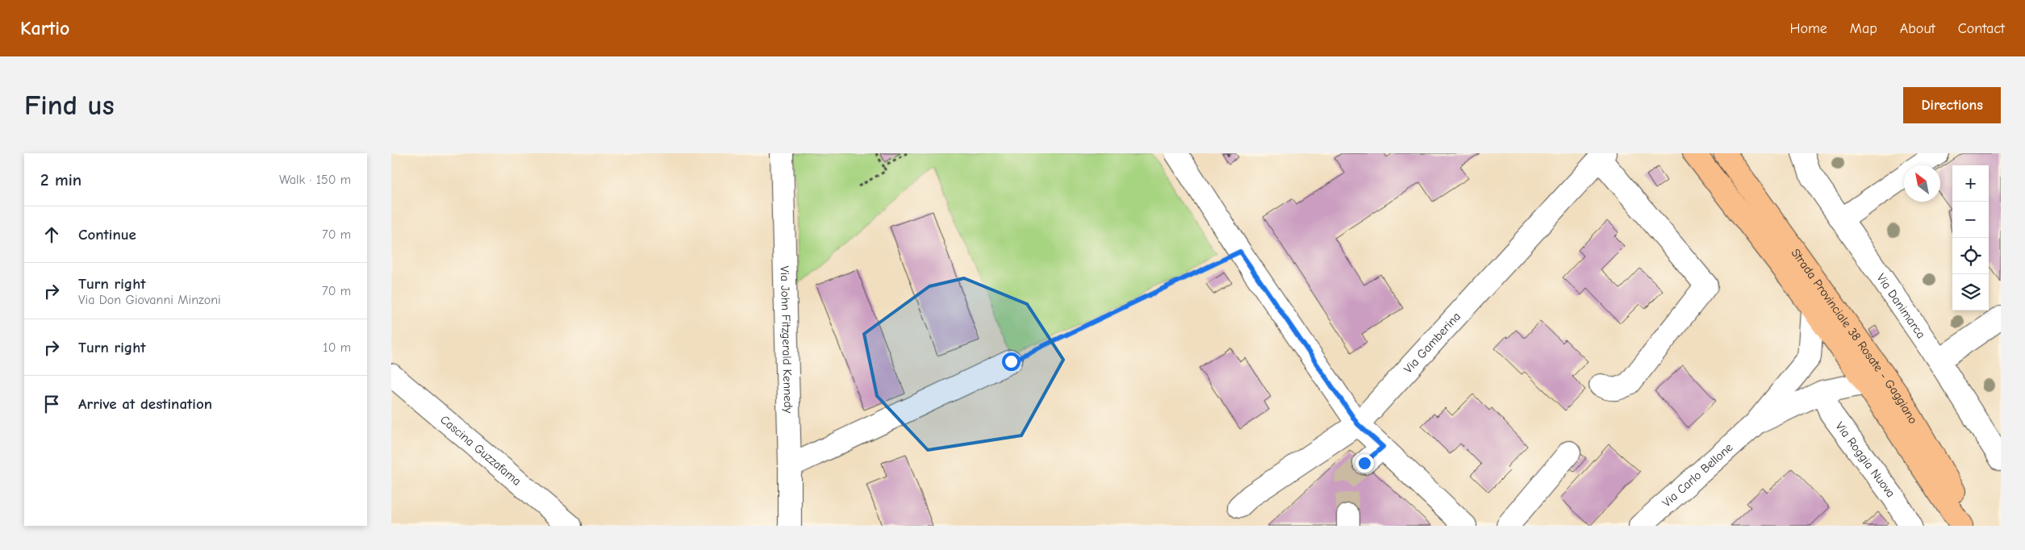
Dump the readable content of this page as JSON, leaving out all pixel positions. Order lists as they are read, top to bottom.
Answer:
{
  "streets": {
    "main road": ["Strada Provinciale 38 Rosate - Gaggiano"],
    "street": [
      "Via Danimarca",
      "Via John Fitzgerald Kennedy",
      "Via Gamberina",
      "Cascina Guzzafama",
      "Via Roggia Nuova",
      "Via Carlo Bellone"
    ]
  },
  "crossings": [
    ["Via Roggia Nuova", "Via Carlo Bellone"]
  ],
  "north": "top left",
  "page": {
    "header": "Kartio",
    "nav": [
      "Home",
      "Map",
      "About",
      "Contact"
    ],
    "buttons": "Directions",
    "title": "Find us",
    "heading": ["2 min", "Walk · 150 m"],
    "map_buttons": ["+", "−"],
    "list": [
      ["Continue", "70 m"],
      ["Turn right", "Via Don Giovanni Minzoni", "70 m"],
      ["Turn right", "10 m"],
      "Arrive at destination"
    ]
  }
}
